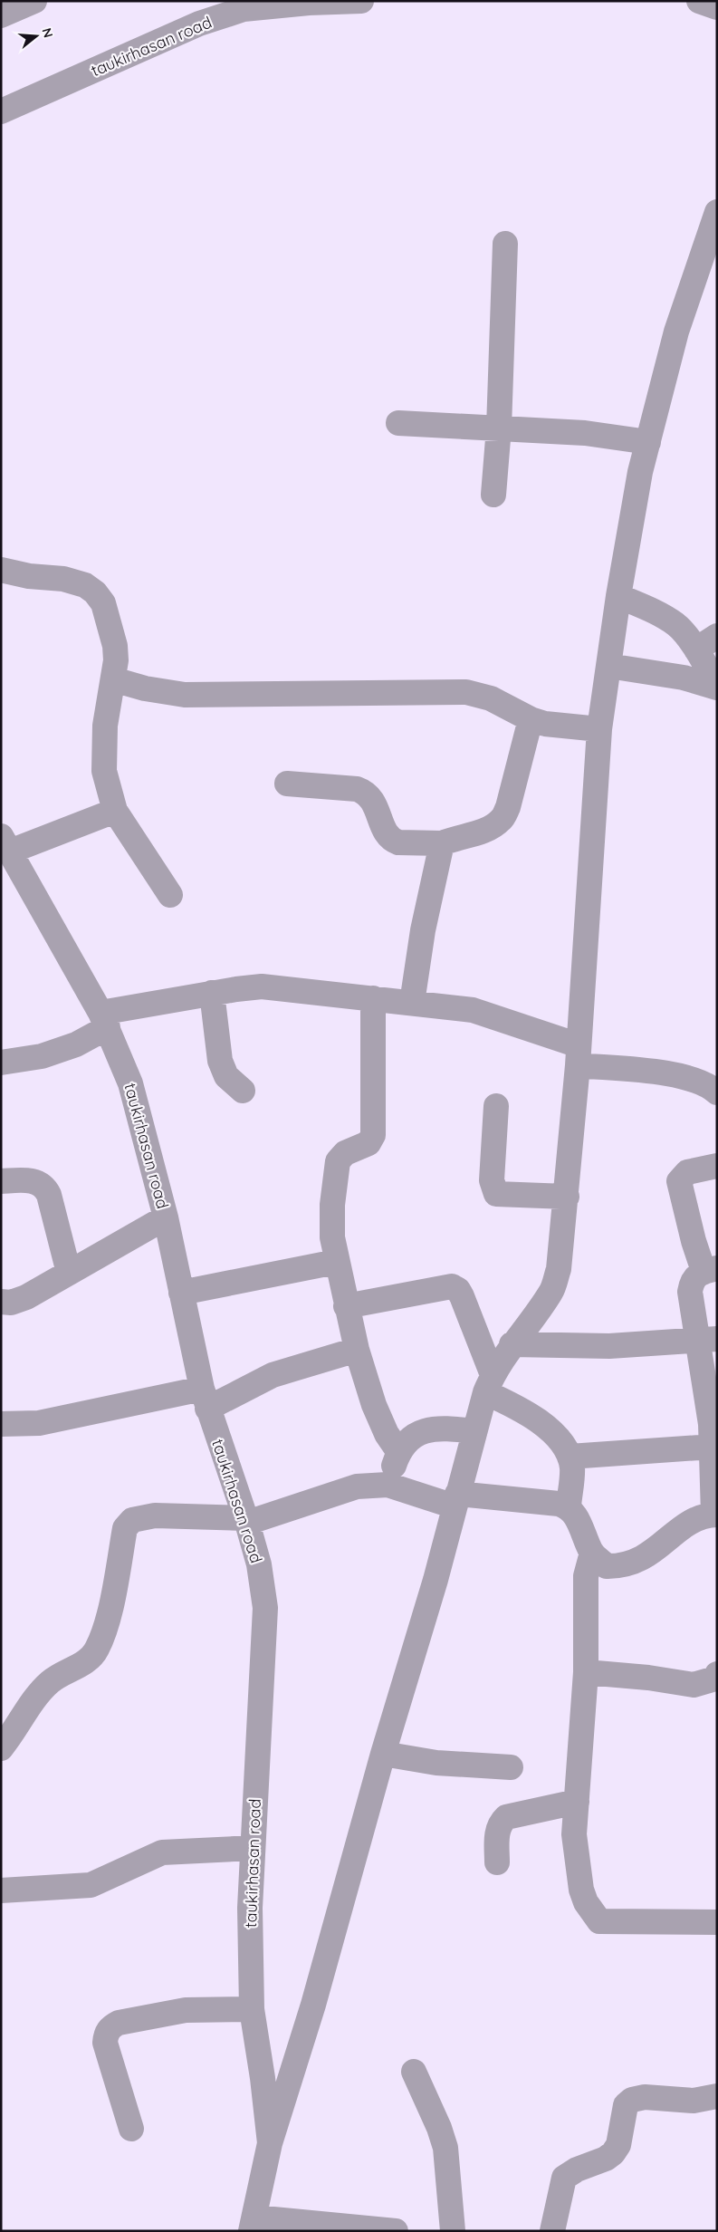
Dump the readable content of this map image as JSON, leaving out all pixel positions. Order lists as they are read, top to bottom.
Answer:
{
  "streets": {
    "street": ["taukirhasan road"]
  },
  "north": "right"
}
